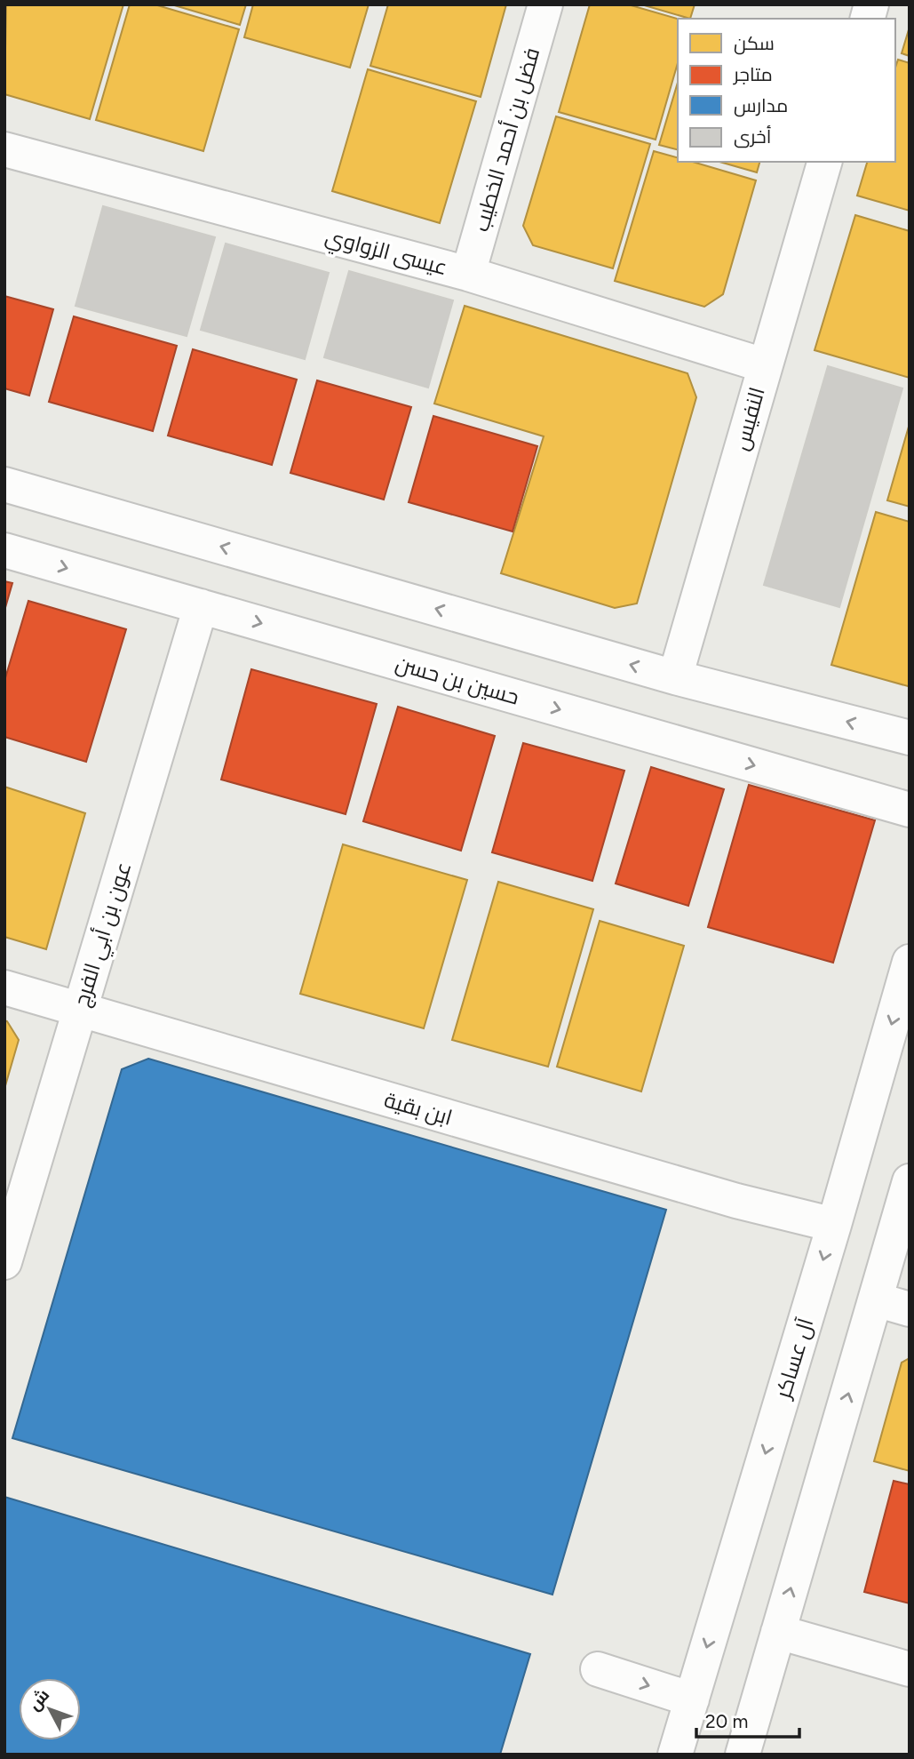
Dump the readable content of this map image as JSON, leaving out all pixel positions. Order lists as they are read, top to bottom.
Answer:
{
  "streets": {
    "street": [
      "فضل بن أحمد الخطيب",
      "عيسى الزواوي",
      "النفيس",
      "حسين بن حسن",
      "عون بن أبي الفرج",
      "ابن بقية",
      "آل عساكر"
    ]
  },
  "crossings": [
    ["فضل بن أحمد الخطيب", "عيسى الزواوي"],
    ["عيسى الزواوي", "النفيس"],
    ["حسين بن حسن", "عون بن أبي الفرج"],
    ["عون بن أبي الفرج", "ابن بقية"],
    ["ابن بقية", "آل عساكر"]
  ],
  "legend": [
    "سكن",
    "متاجر",
    "مدارس",
    "أخرى"
  ],
  "scale_bar": "20 m",
  "north": "top left"
}
